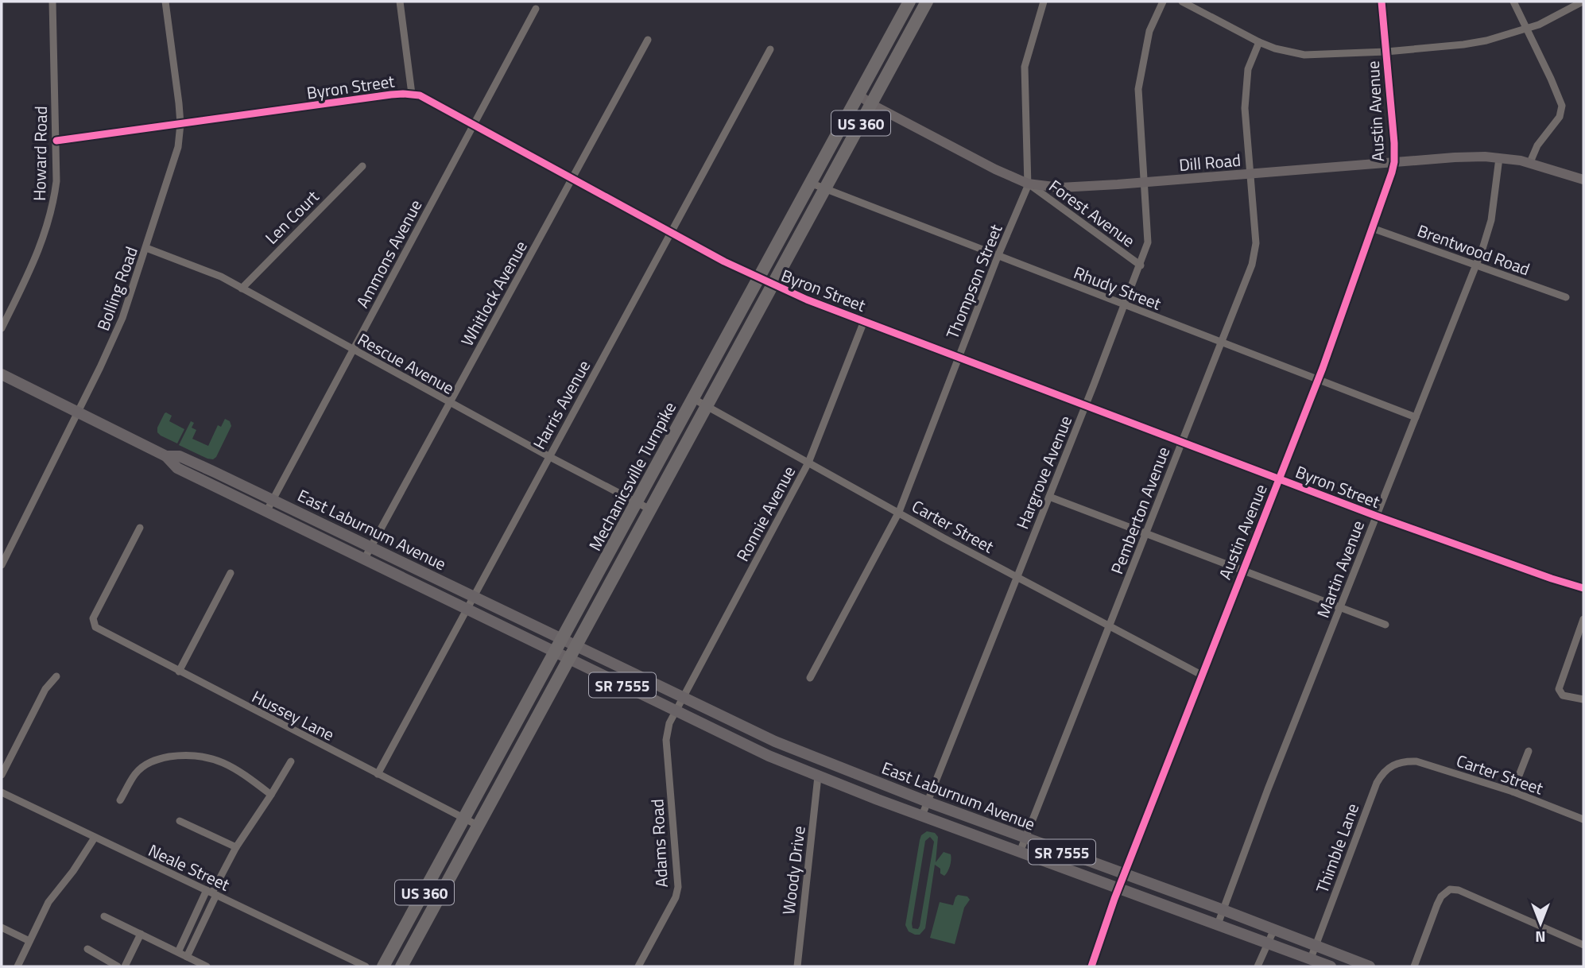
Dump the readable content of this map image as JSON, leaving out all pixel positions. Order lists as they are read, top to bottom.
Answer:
{
  "streets": {
    "highway": ["US 360", "Mechanicsville Turnpike"],
    "main road": ["East Laburnum Avenue", "SR 7555"],
    "street": [
      "Byron Street",
      "Austin Avenue",
      "Howard Road",
      "Dill Road",
      "Forest Avenue",
      "Len Court",
      "Brentwood Road",
      "Ammons Avenue",
      "Thompson Street",
      "Rhudy Street",
      "Bolling Road",
      "Whitlock Avenue",
      "Rescue Avenue",
      "Harris Avenue",
      "Hargrove Avenue",
      "Pemberton Avenue",
      "Ronnie Avenue",
      "Carter Street",
      "Martin Avenue",
      "Hussey Lane",
      "Adams Road",
      "Thimble Lane",
      "Neale Street",
      "Woody Drive"
    ]
  },
  "crossings": [
    ["Byron Street", "Austin Avenue"],
    ["Byron Street", "Howard Road"],
    ["Byron Street", "Ammons Avenue"],
    ["Byron Street", "Thompson Street"],
    ["Byron Street", "Bolling Road"],
    ["Byron Street", "Whitlock Avenue"],
    ["Byron Street", "Harris Avenue"],
    ["Byron Street", "Hargrove Avenue"],
    ["Byron Street", "Mechanicsville Turnpike"],
    ["Byron Street", "Pemberton Avenue"],
    ["Byron Street", "Ronnie Avenue"],
    ["Byron Street", "Martin Avenue"],
    ["Austin Avenue", "Dill Road"],
    ["Austin Avenue", "Brentwood Road"],
    ["Austin Avenue", "Rhudy Street"],
    ["Austin Avenue", "Carter Street"],
    ["Austin Avenue", "East Laburnum Avenue"],
    ["Dill Road", "Forest Avenue"],
    ["Dill Road", "Thompson Street"],
    ["Dill Road", "Hargrove Avenue"],
    ["Dill Road", "Mechanicsville Turnpike"],
    ["Dill Road", "Pemberton Avenue"],
    ["Dill Road", "Martin Avenue"],
    ["Forest Avenue", "Thompson Street"],
    ["Forest Avenue", "Hargrove Avenue"],
    ["Len Court", "Rescue Avenue"],
    ["Brentwood Road", "Martin Avenue"],
    ["Ammons Avenue", "Rescue Avenue"],
    ["Ammons Avenue", "East Laburnum Avenue"],
    ["Thompson Street", "Rhudy Street"],
    ["Thompson Street", "Carter Street"],
    ["Rhudy Street", "Hargrove Avenue"],
    ["Rhudy Street", "Mechanicsville Turnpike"],
    ["Rhudy Street", "Pemberton Avenue"],
    ["Rhudy Street", "Martin Avenue"],
    ["Bolling Road", "Rescue Avenue"],
    ["Bolling Road", "East Laburnum Avenue"],
    ["Whitlock Avenue", "Rescue Avenue"],
    ["Whitlock Avenue", "East Laburnum Avenue"],
    ["Rescue Avenue", "Harris Avenue"],
    ["Rescue Avenue", "Mechanicsville Turnpike"],
    ["Harris Avenue", "East Laburnum Avenue"],
    ["Harris Avenue", "Hussey Lane"],
    ["Hargrove Avenue", "Carter Street"],
    ["Hargrove Avenue", "East Laburnum Avenue"],
    ["Mechanicsville Turnpike", "Carter Street"],
    ["Mechanicsville Turnpike", "East Laburnum Avenue"],
    ["Mechanicsville Turnpike", "Hussey Lane"],
    ["Pemberton Avenue", "Carter Street"],
    ["Pemberton Avenue", "East Laburnum Avenue"],
    ["Ronnie Avenue", "Carter Street"],
    ["Ronnie Avenue", "East Laburnum Avenue"],
    ["Ronnie Avenue", "Adams Road"],
    ["Carter Street", "Thimble Lane"],
    ["East Laburnum Avenue", "Martin Avenue"],
    ["East Laburnum Avenue", "Adams Road"],
    ["East Laburnum Avenue", "Thimble Lane"],
    ["East Laburnum Avenue", "Woody Drive"]
  ],
  "north": "bottom"
}
